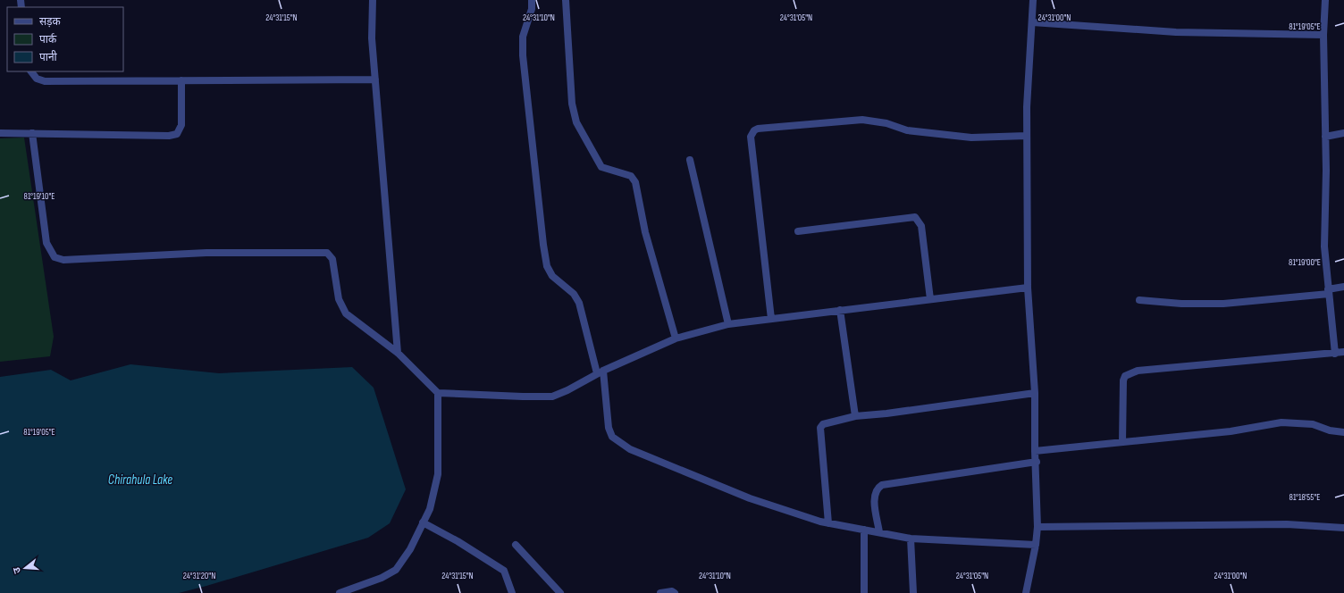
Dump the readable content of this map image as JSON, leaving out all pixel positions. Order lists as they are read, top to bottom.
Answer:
{
  "water": ["Chirahula Lake"],
  "legend": ["सड़क", "पार्क", "पानी"],
  "north": "left",
  "coordinates": [
    "24°31'15\"N",
    "24°31'10\"N",
    "24°31'05\"N",
    "24°31'00\"N",
    "81°19'05\"E",
    "81°19'10\"E",
    "81°19'00\"E",
    "81°18'55\"E",
    "24°31'20\"N"
  ]
}
